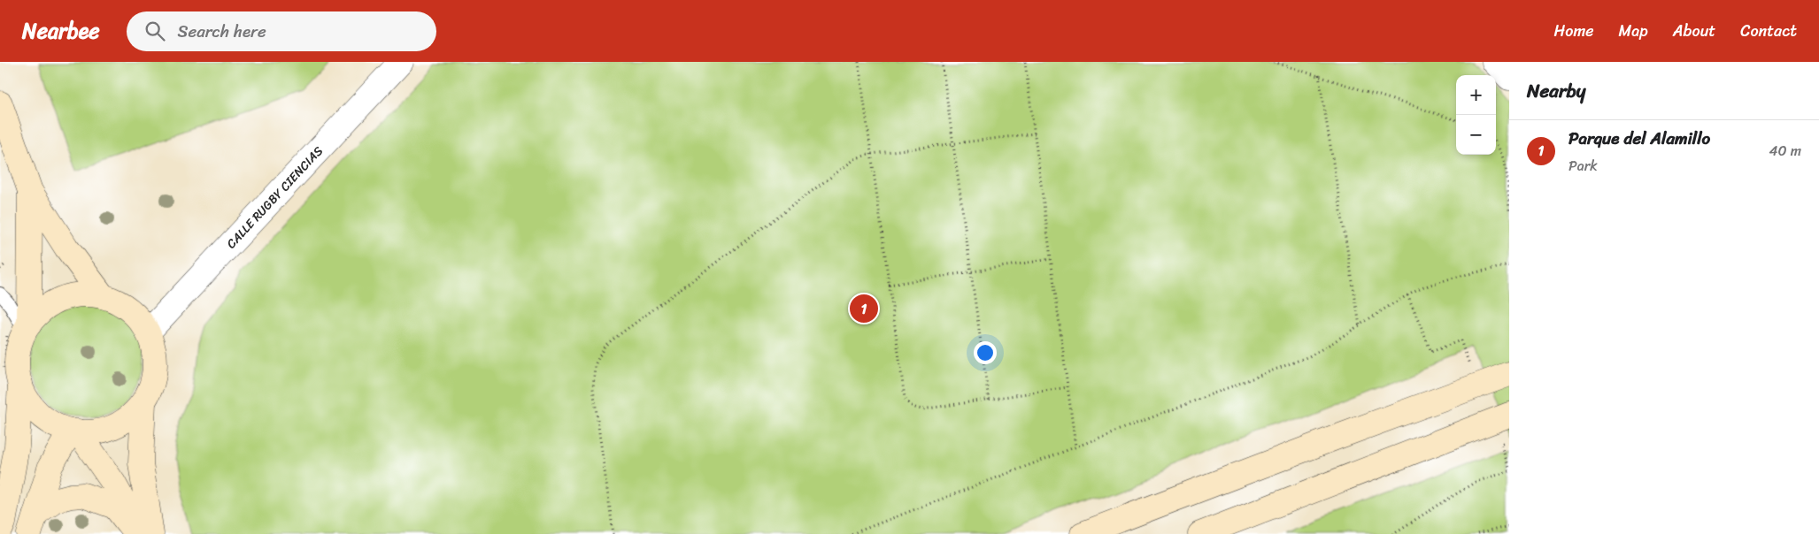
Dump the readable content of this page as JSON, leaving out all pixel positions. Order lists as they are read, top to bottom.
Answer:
{
  "streets": {
    "street": ["CALLE RUGBY CIENCIAS"]
  },
  "page": {
    "header": "Nearbee",
    "search": "Search here",
    "nav": [
      "Home",
      "Map",
      "About",
      "Contact"
    ],
    "heading": "Nearby",
    "map_buttons": ["+", "−"],
    "list": [
      {
        "mark": "1",
        "name": "Parque del Alamillo",
        "note": "Park",
        "value": "40 m"
      }
    ],
    "pins": "1"
  }
}
